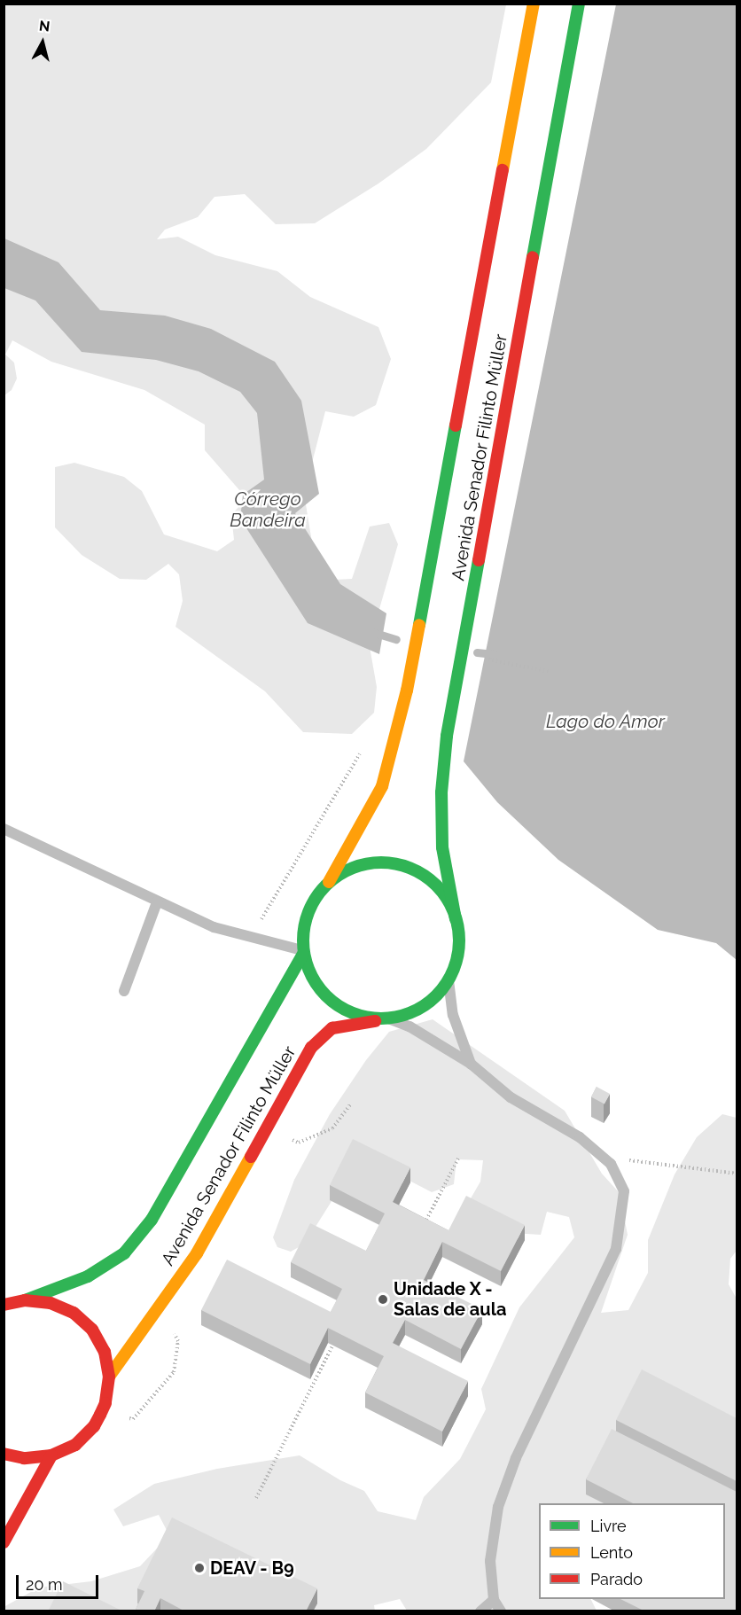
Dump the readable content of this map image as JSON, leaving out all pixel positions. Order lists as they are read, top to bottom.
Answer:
{
  "streets": {
    "main road": ["Avenida Senador Filinto Müller"]
  },
  "water": ["Córrego Bandeira", "Lago do Amor"],
  "places": ["Unidade X - Salas de aula", "DEAV - B9"],
  "legend": ["Livre", "Lento", "Parado"],
  "scale_bar": "20 m",
  "north": "top"
}
